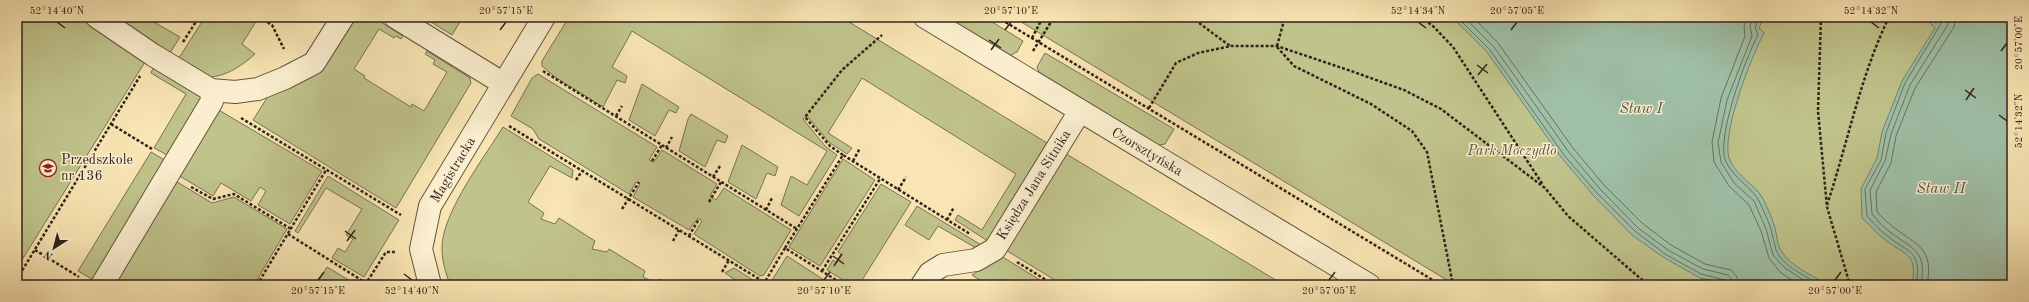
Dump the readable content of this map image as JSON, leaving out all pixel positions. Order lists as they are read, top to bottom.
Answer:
{
  "streets": {
    "street": ["Czorsztyńska", "Magistracka", "Księdza Jana Sitnika"]
  },
  "crossings": [
    ["Czorsztyńska", "Księdza Jana Sitnika"]
  ],
  "water": ["Staw I", "Staw II"],
  "parks": ["Park Moczydło"],
  "places": {
    "school or university": ["Przedszkole nr 136"]
  },
  "north": "bottom left",
  "coordinates": [
    "52°14'40\"N",
    "20°57'15\"E",
    "20°57'10\"E",
    "52°14'34\"N",
    "20°57'05\"E",
    "52°14'32\"N",
    "20°57'00\"E"
  ]
}
